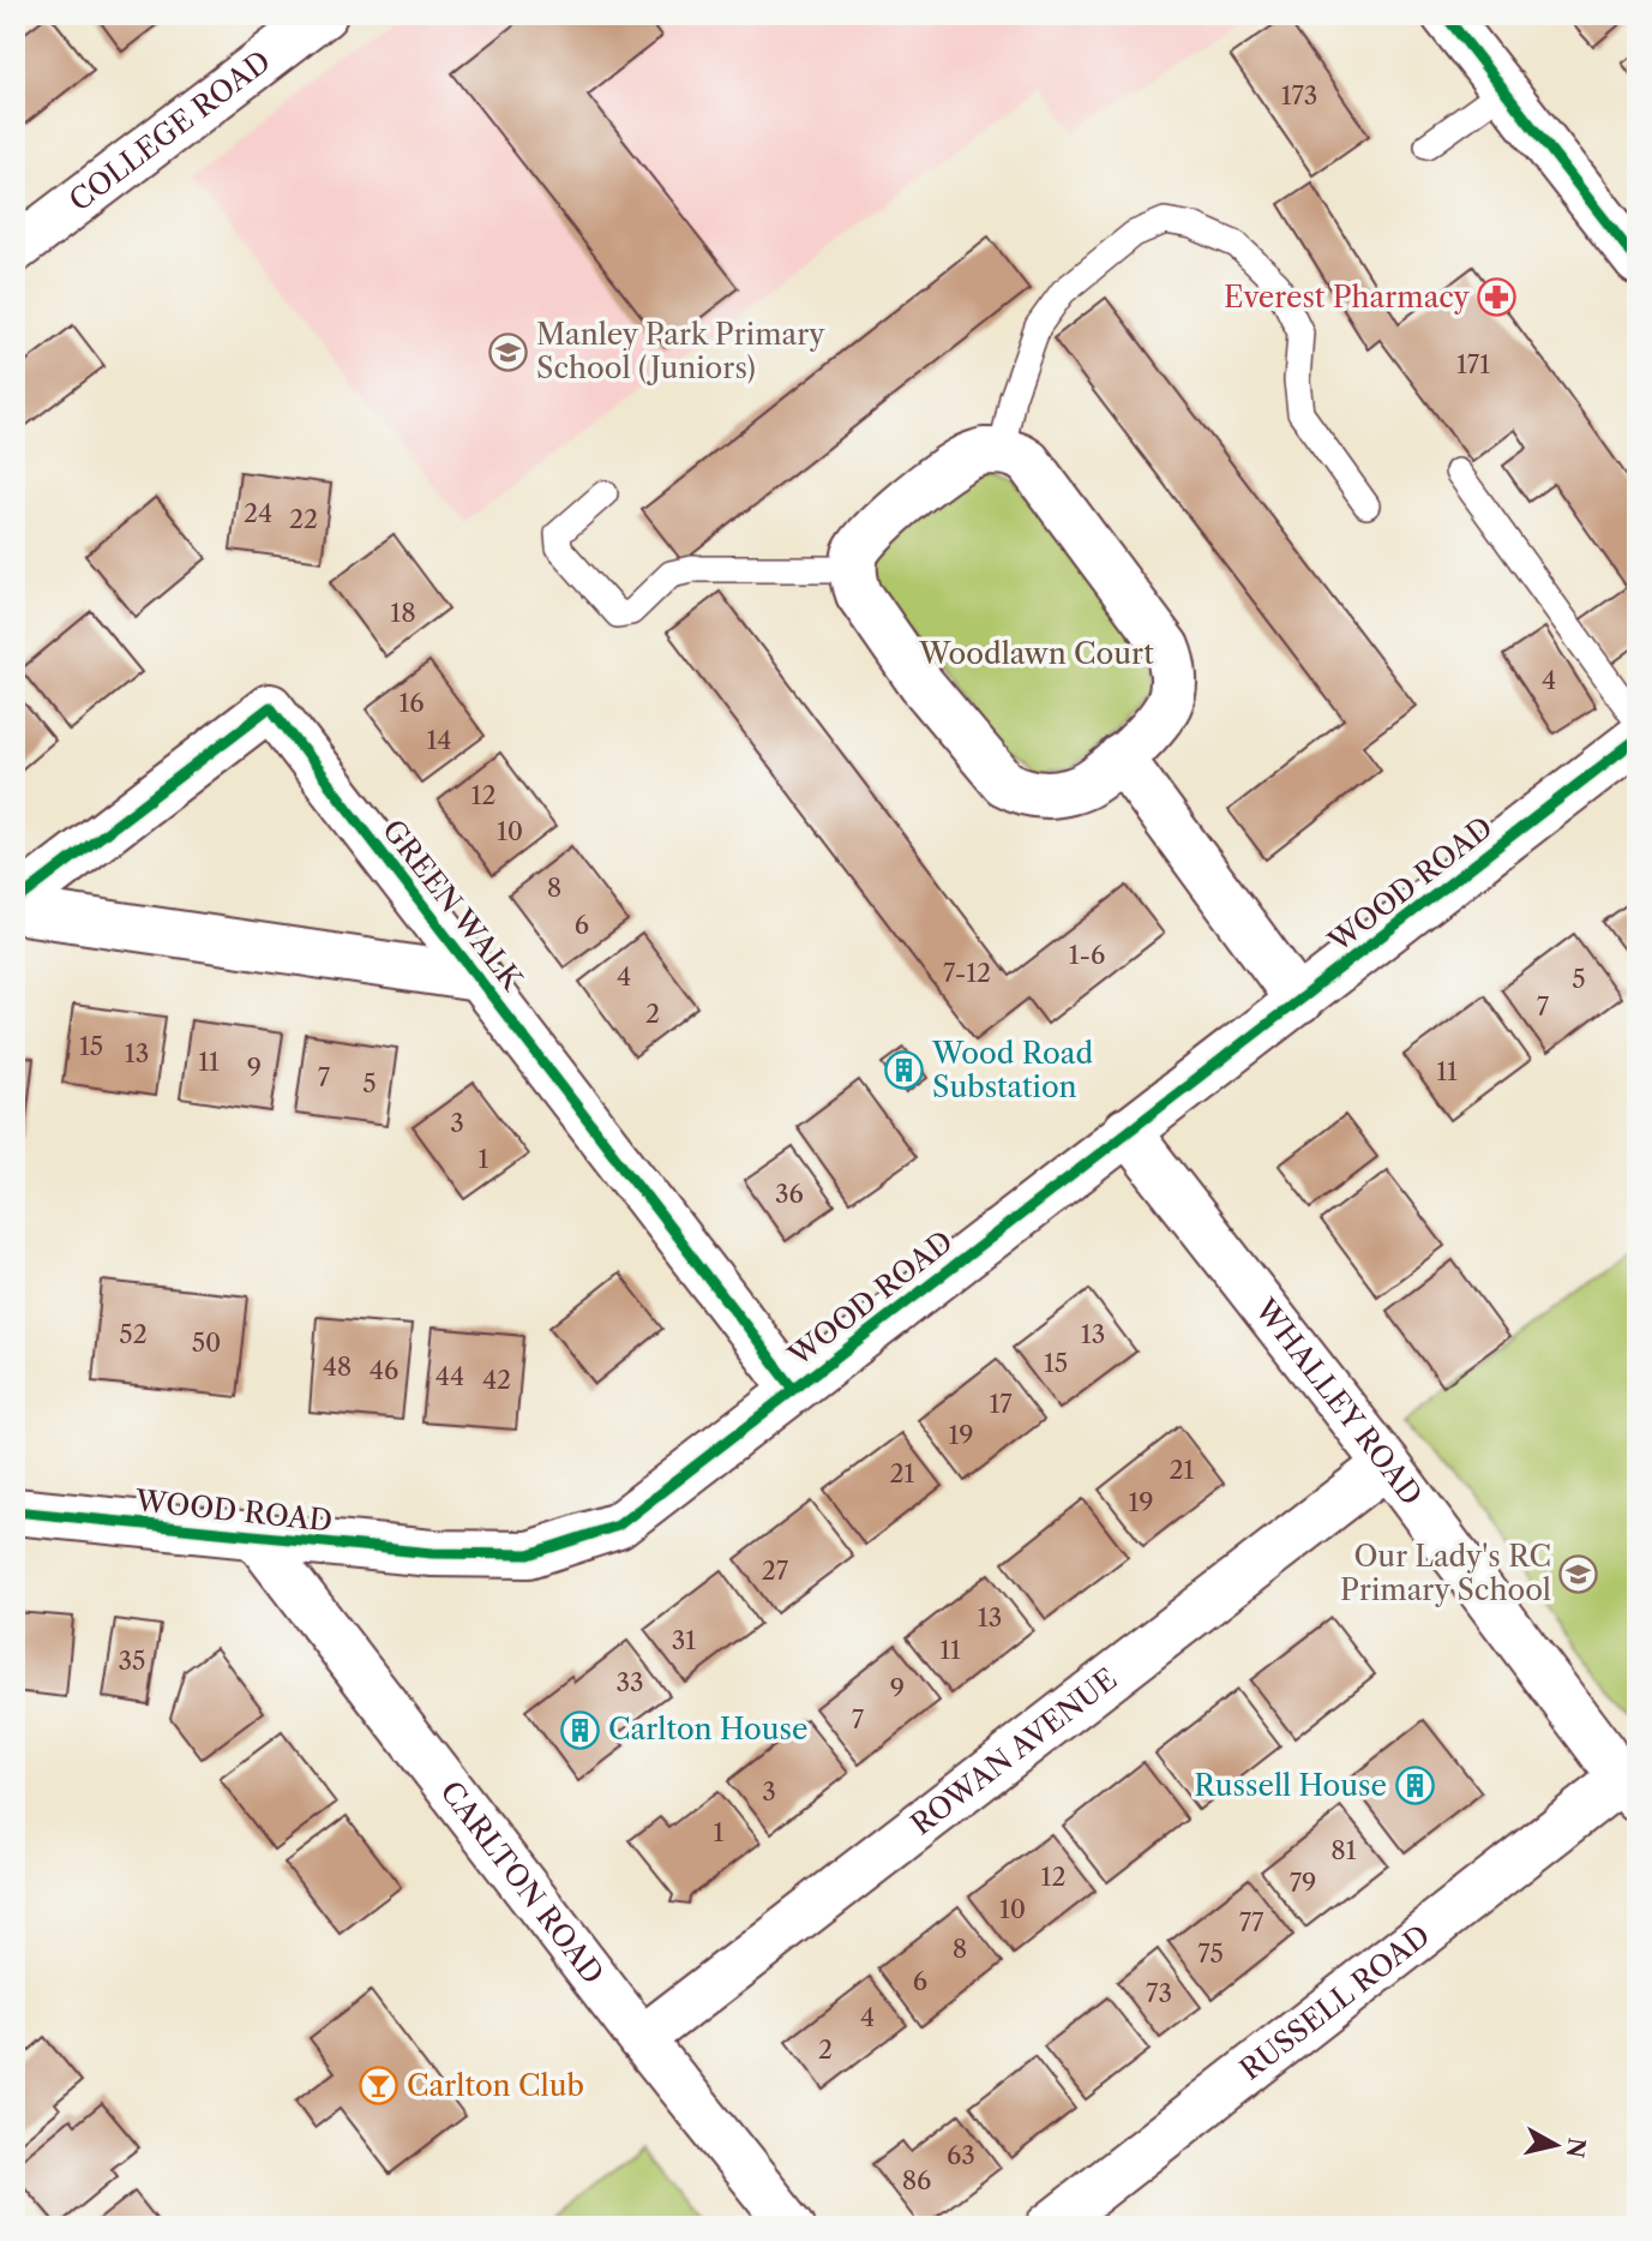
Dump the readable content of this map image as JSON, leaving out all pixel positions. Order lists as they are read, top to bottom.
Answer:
{
  "streets": {
    "street": [
      "COLLEGE ROAD",
      "WOOD ROAD",
      "GREEN WALK",
      "WHALLEY ROAD",
      "ROWAN AVENUE",
      "CARLTON ROAD",
      "RUSSELL ROAD"
    ]
  },
  "crossings": [
    ["WOOD ROAD", "GREEN WALK"],
    ["WOOD ROAD", "WHALLEY ROAD"],
    ["WOOD ROAD", "CARLTON ROAD"],
    ["WHALLEY ROAD", "ROWAN AVENUE"],
    ["WHALLEY ROAD", "RUSSELL ROAD"],
    ["ROWAN AVENUE", "CARLTON ROAD"]
  ],
  "parks": ["Woodlawn Court"],
  "places": {
    "pharmacy": ["Everest Pharmacy"],
    "school or university": ["Manley Park Primary School (Juniors)", "Our Lady's RC Primary School"],
    "building": ["Wood Road Substation", "Carlton House", "Russell House"],
    "bar": ["Carlton Club"]
  },
  "house_numbers": [
    "173",
    "171",
    "24",
    "22",
    "18",
    "4",
    "16",
    "14",
    "12",
    "10",
    "8",
    "6",
    "1-6",
    "7-12",
    "4",
    "5",
    "7",
    "2",
    "15",
    "13",
    "11",
    "9",
    "11",
    "7",
    "5",
    "3",
    "1",
    "36",
    "52",
    "13",
    "50",
    "15",
    "48",
    "46",
    "44",
    "42",
    "17",
    "19",
    "21",
    "21",
    "19",
    "27",
    "13",
    "31",
    "11",
    "35",
    "33",
    "9",
    "7",
    "3",
    "1",
    "81",
    "12",
    "79",
    "10",
    "77",
    "8",
    "75",
    "6",
    "73",
    "4",
    "2",
    "63",
    "86"
  ],
  "north": "right"
}
